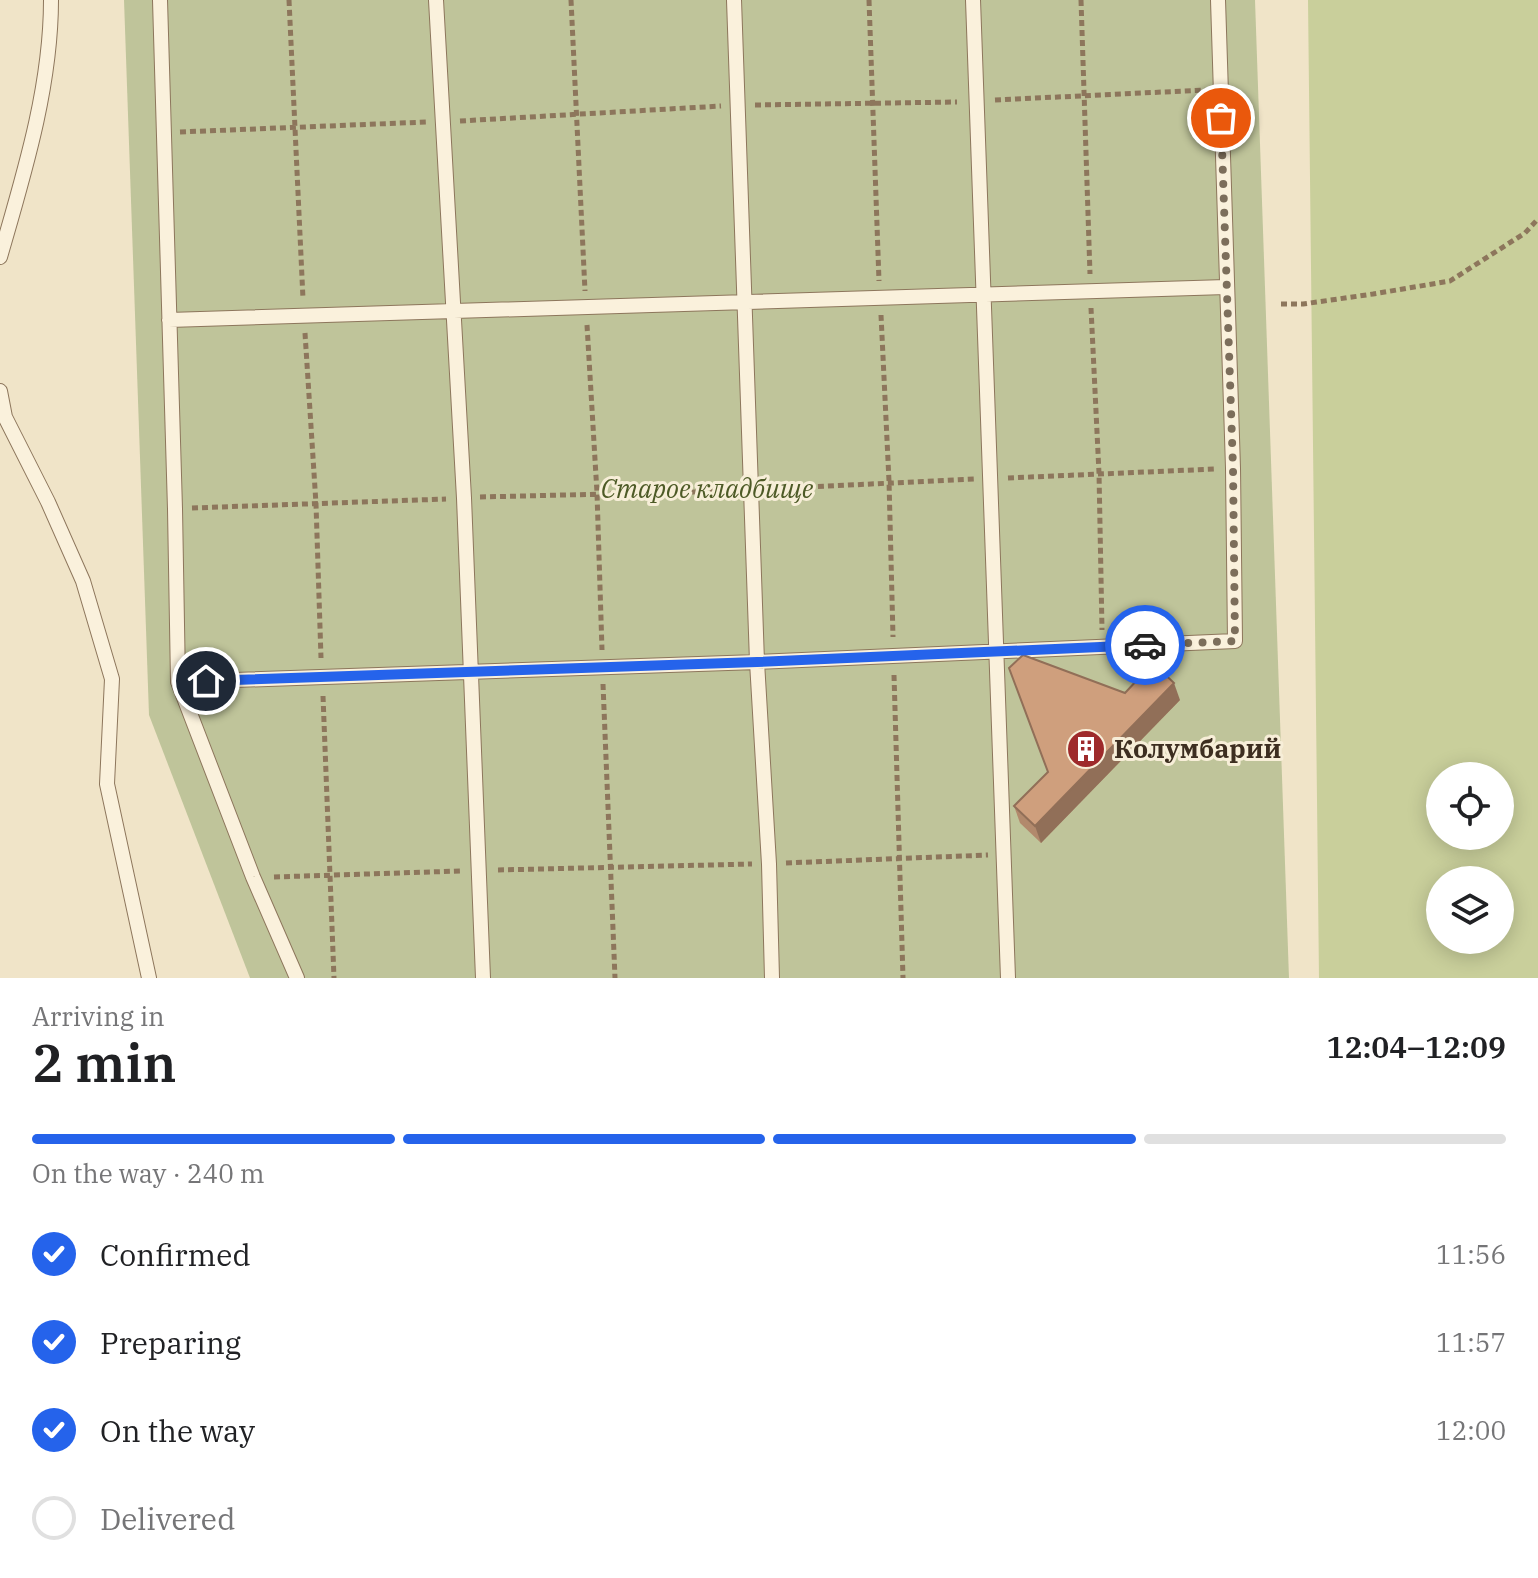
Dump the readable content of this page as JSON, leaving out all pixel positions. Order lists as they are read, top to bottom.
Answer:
{
  "parks": ["Старое кладбище"],
  "places": {
    "building": ["Колумбарий"]
  },
  "page": {
    "heading": ["2 min", "Arriving in", "12:04–12:09"],
    "bar": "On the way · 240 m",
    "list": [
      ["Confirmed", "11:56"],
      ["Preparing", "11:57"],
      ["On the way", "12:00"],
      "Delivered"
    ]
  }
}
